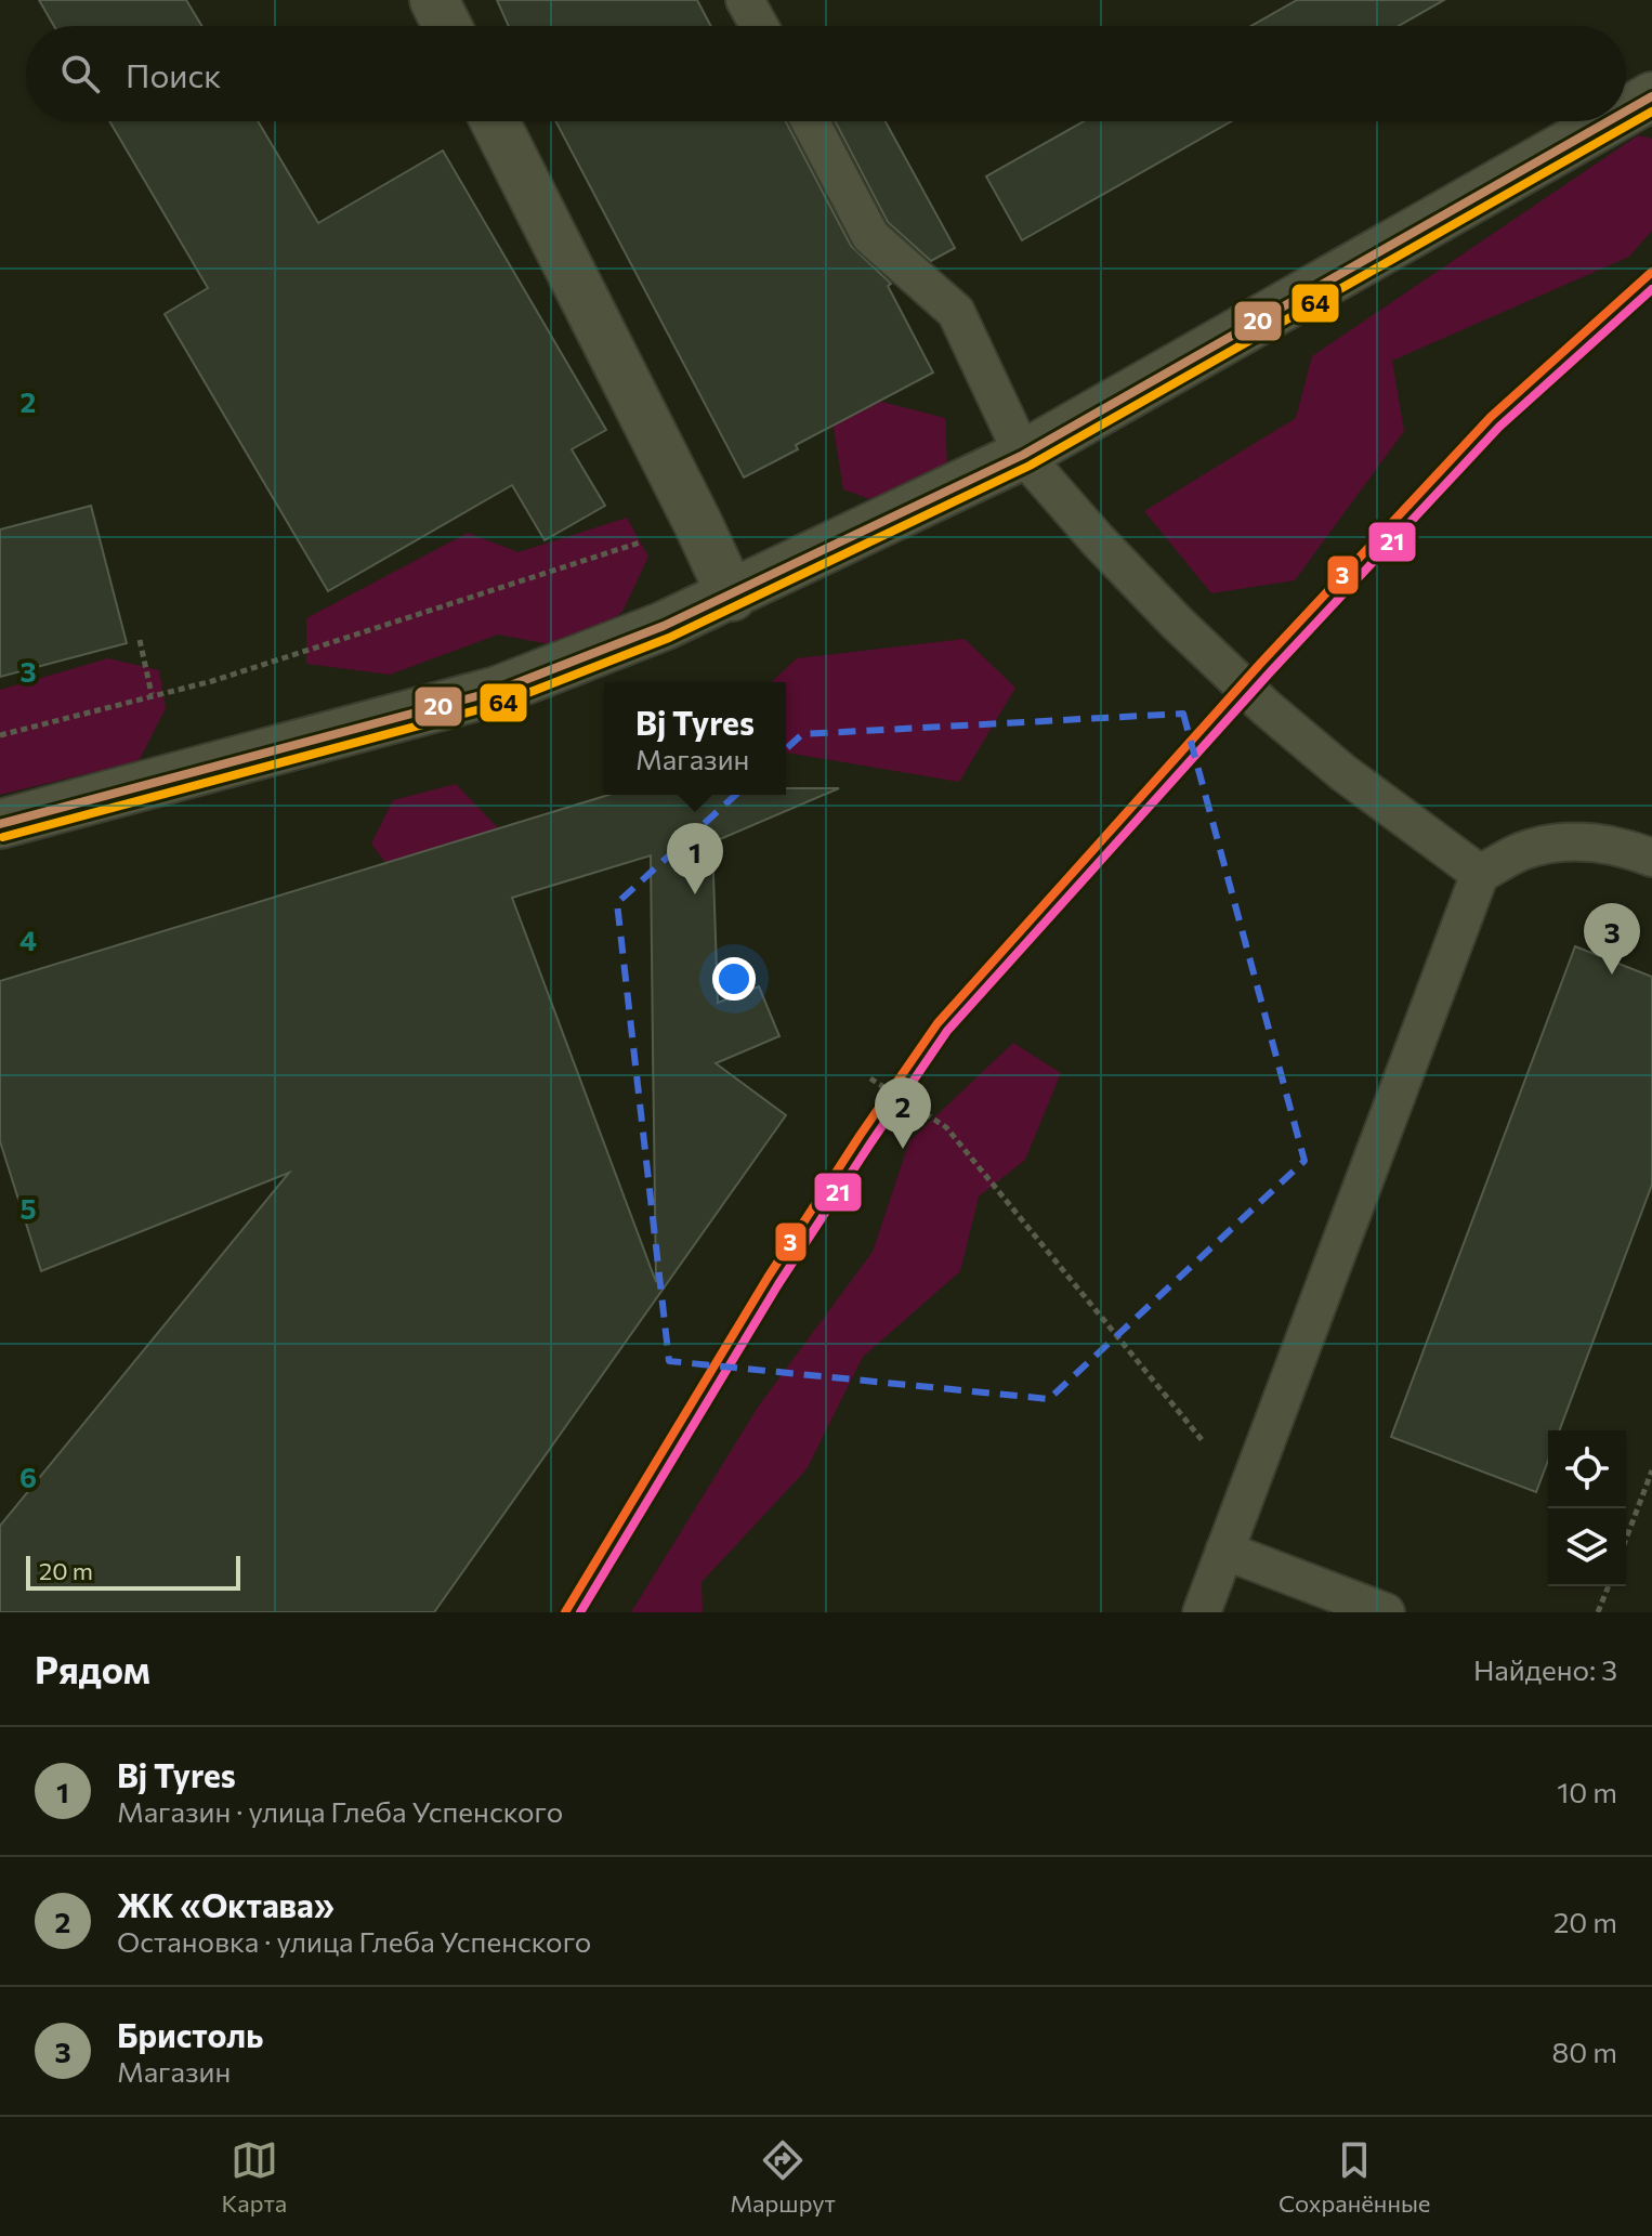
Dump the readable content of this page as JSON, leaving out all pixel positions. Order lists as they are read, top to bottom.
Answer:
{
  "lines": [
    "transit line 20",
    "transit line 64",
    "tram line 3",
    "transit line 21"
  ],
  "scale_bar": "20 m",
  "page": {
    "search": "Поиск",
    "popup": ["Bj Tyres", "Магазин"],
    "pins": ["1", "3", "2"],
    "scale": "20 m",
    "heading": ["Рядом", "Найдено: 3"],
    "list": [
      {
        "mark": "1",
        "name": "Bj Tyres",
        "note": "Магазин · улица Глеба Успенского",
        "value": "10 m"
      },
      {
        "mark": "2",
        "name": "ЖК «Октава»",
        "note": "Остановка · улица Глеба Успенского",
        "value": "20 m"
      },
      {
        "mark": "3",
        "name": "Бристоль",
        "note": "Магазин",
        "value": "80 m"
      }
    ],
    "nav": ["Карта", "Маршрут", "Сохранённые"]
  },
  "grid": {
    "rows": [
      "2",
      "3",
      "4",
      "5",
      "6"
    ]
  }
}
